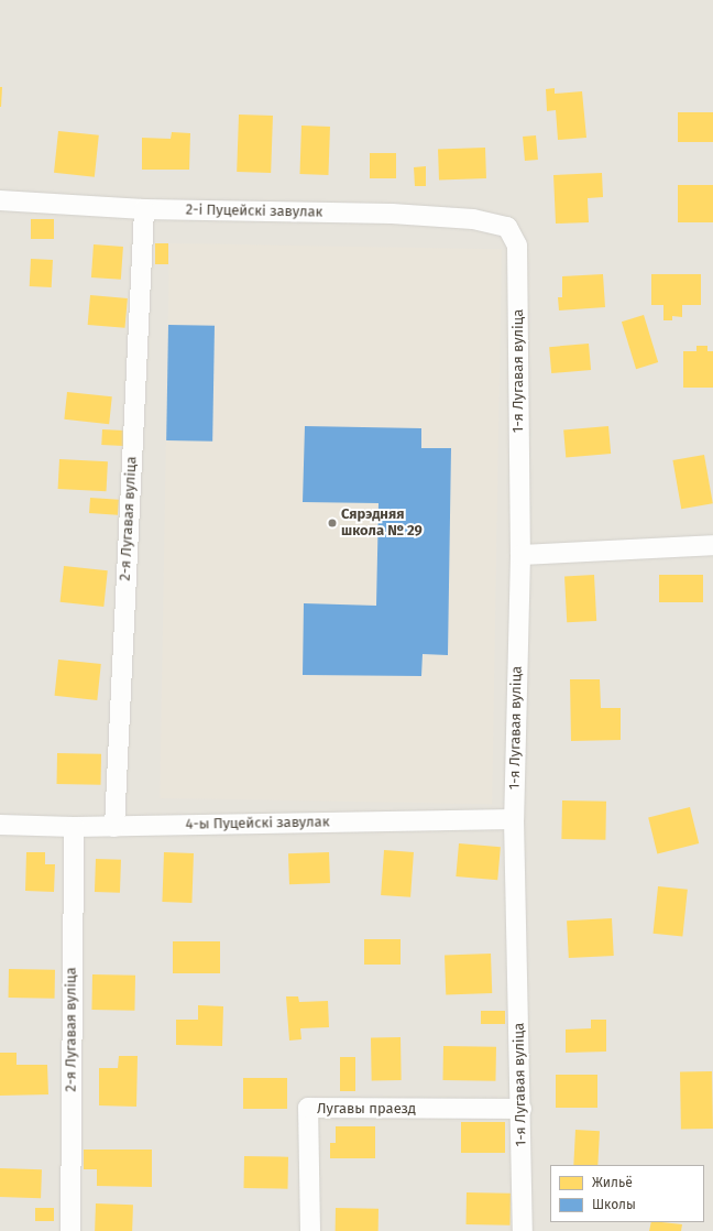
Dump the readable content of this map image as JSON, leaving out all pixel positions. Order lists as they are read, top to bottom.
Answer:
{
  "streets": {
    "street": [
      "2-і Пуцейскі завулак",
      "1-я Лугавая вуліца",
      "2-я Лугавая вуліца",
      "4-ы Пуцейскі завулак",
      "Лугавы праезд"
    ]
  },
  "crossings": [
    ["2-і Пуцейскі завулак", "1-я Лугавая вуліца"],
    ["2-і Пуцейскі завулак", "2-я Лугавая вуліца"],
    ["1-я Лугавая вуліца", "4-ы Пуцейскі завулак"],
    ["1-я Лугавая вуліца", "Лугавы праезд"],
    ["2-я Лугавая вуліца", "4-ы Пуцейскі завулак"]
  ],
  "places": ["Сярэдняя школа № 29"],
  "legend": ["Жильё", "Школы"]
}
